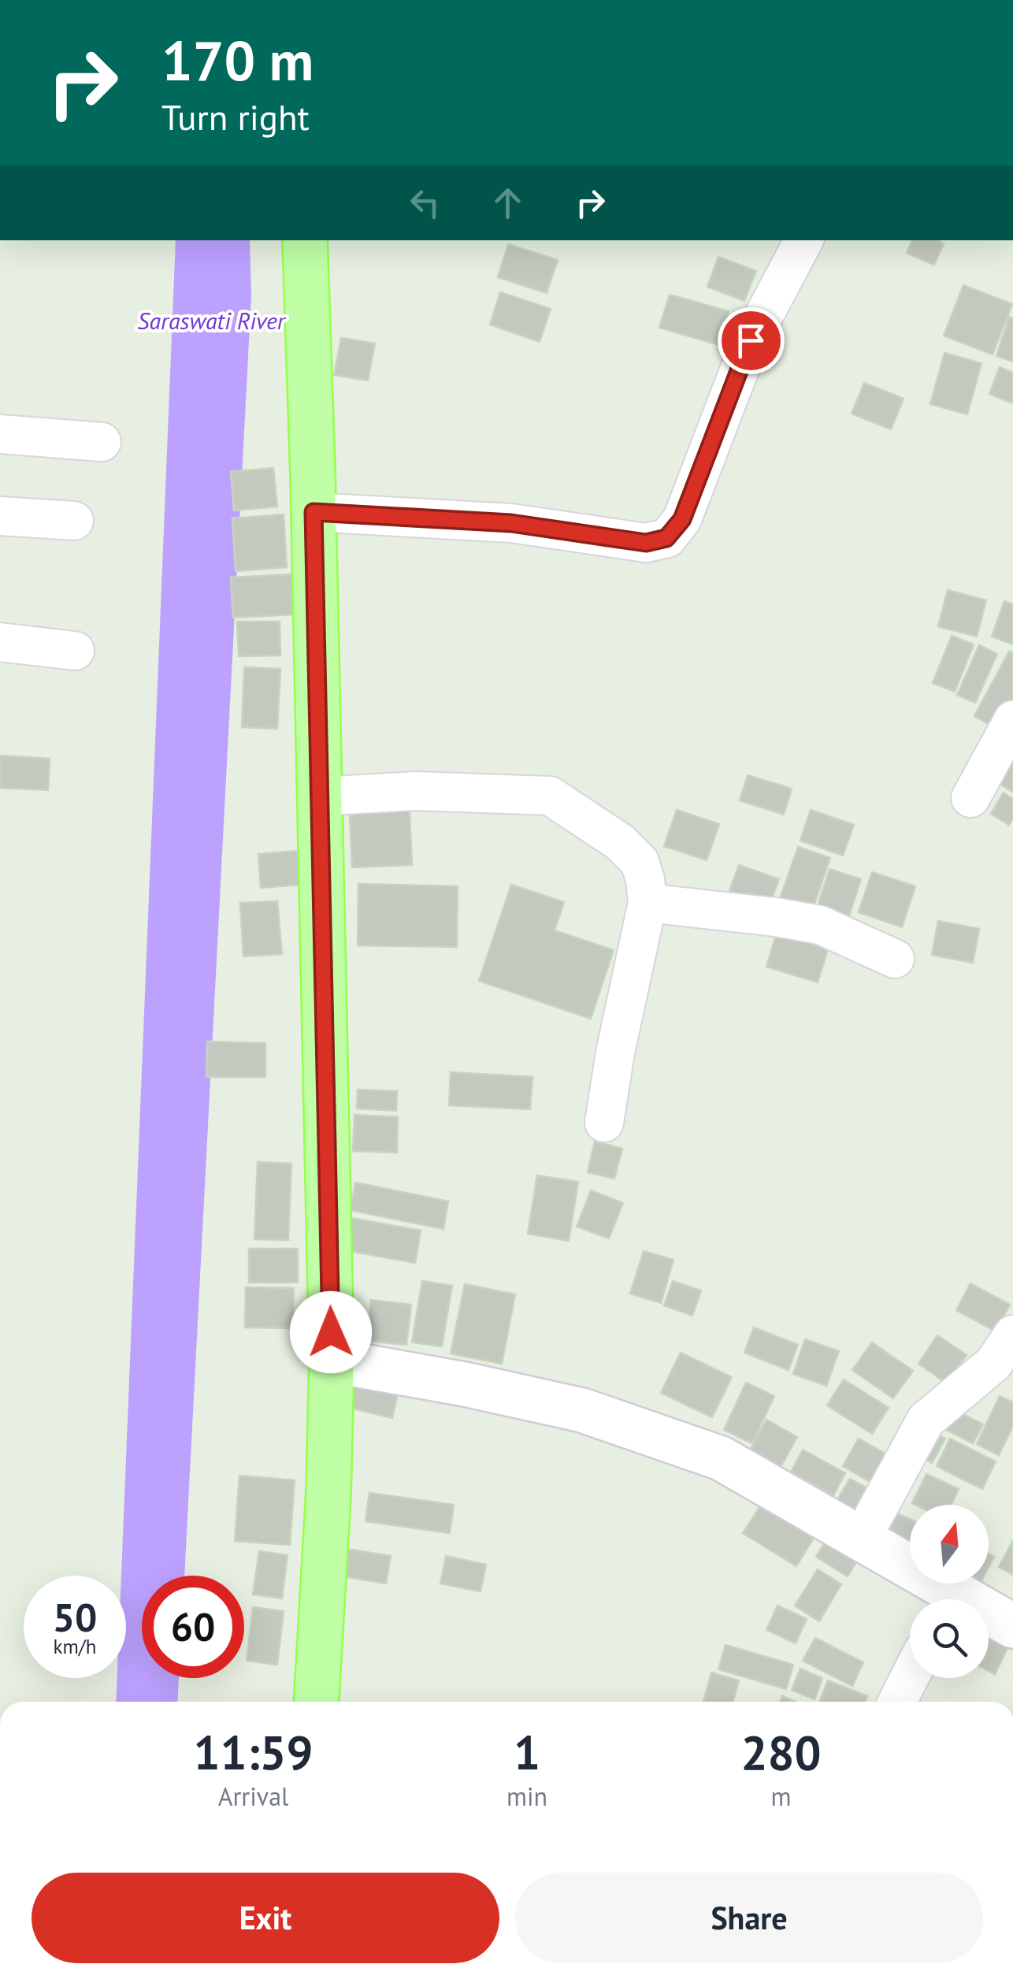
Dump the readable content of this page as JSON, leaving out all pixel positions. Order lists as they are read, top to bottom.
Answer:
{
  "water": ["Saraswati River"],
  "north": "top",
  "page": {
    "turn": ["170 m", "Turn right"],
    "speed": "50 km/h",
    "limit": "60",
    "eta": [
      "11:59",
      "Arrival",
      "1",
      "min",
      "280",
      "m"
    ],
    "buttons": ["Exit", "Share"]
  }
}
